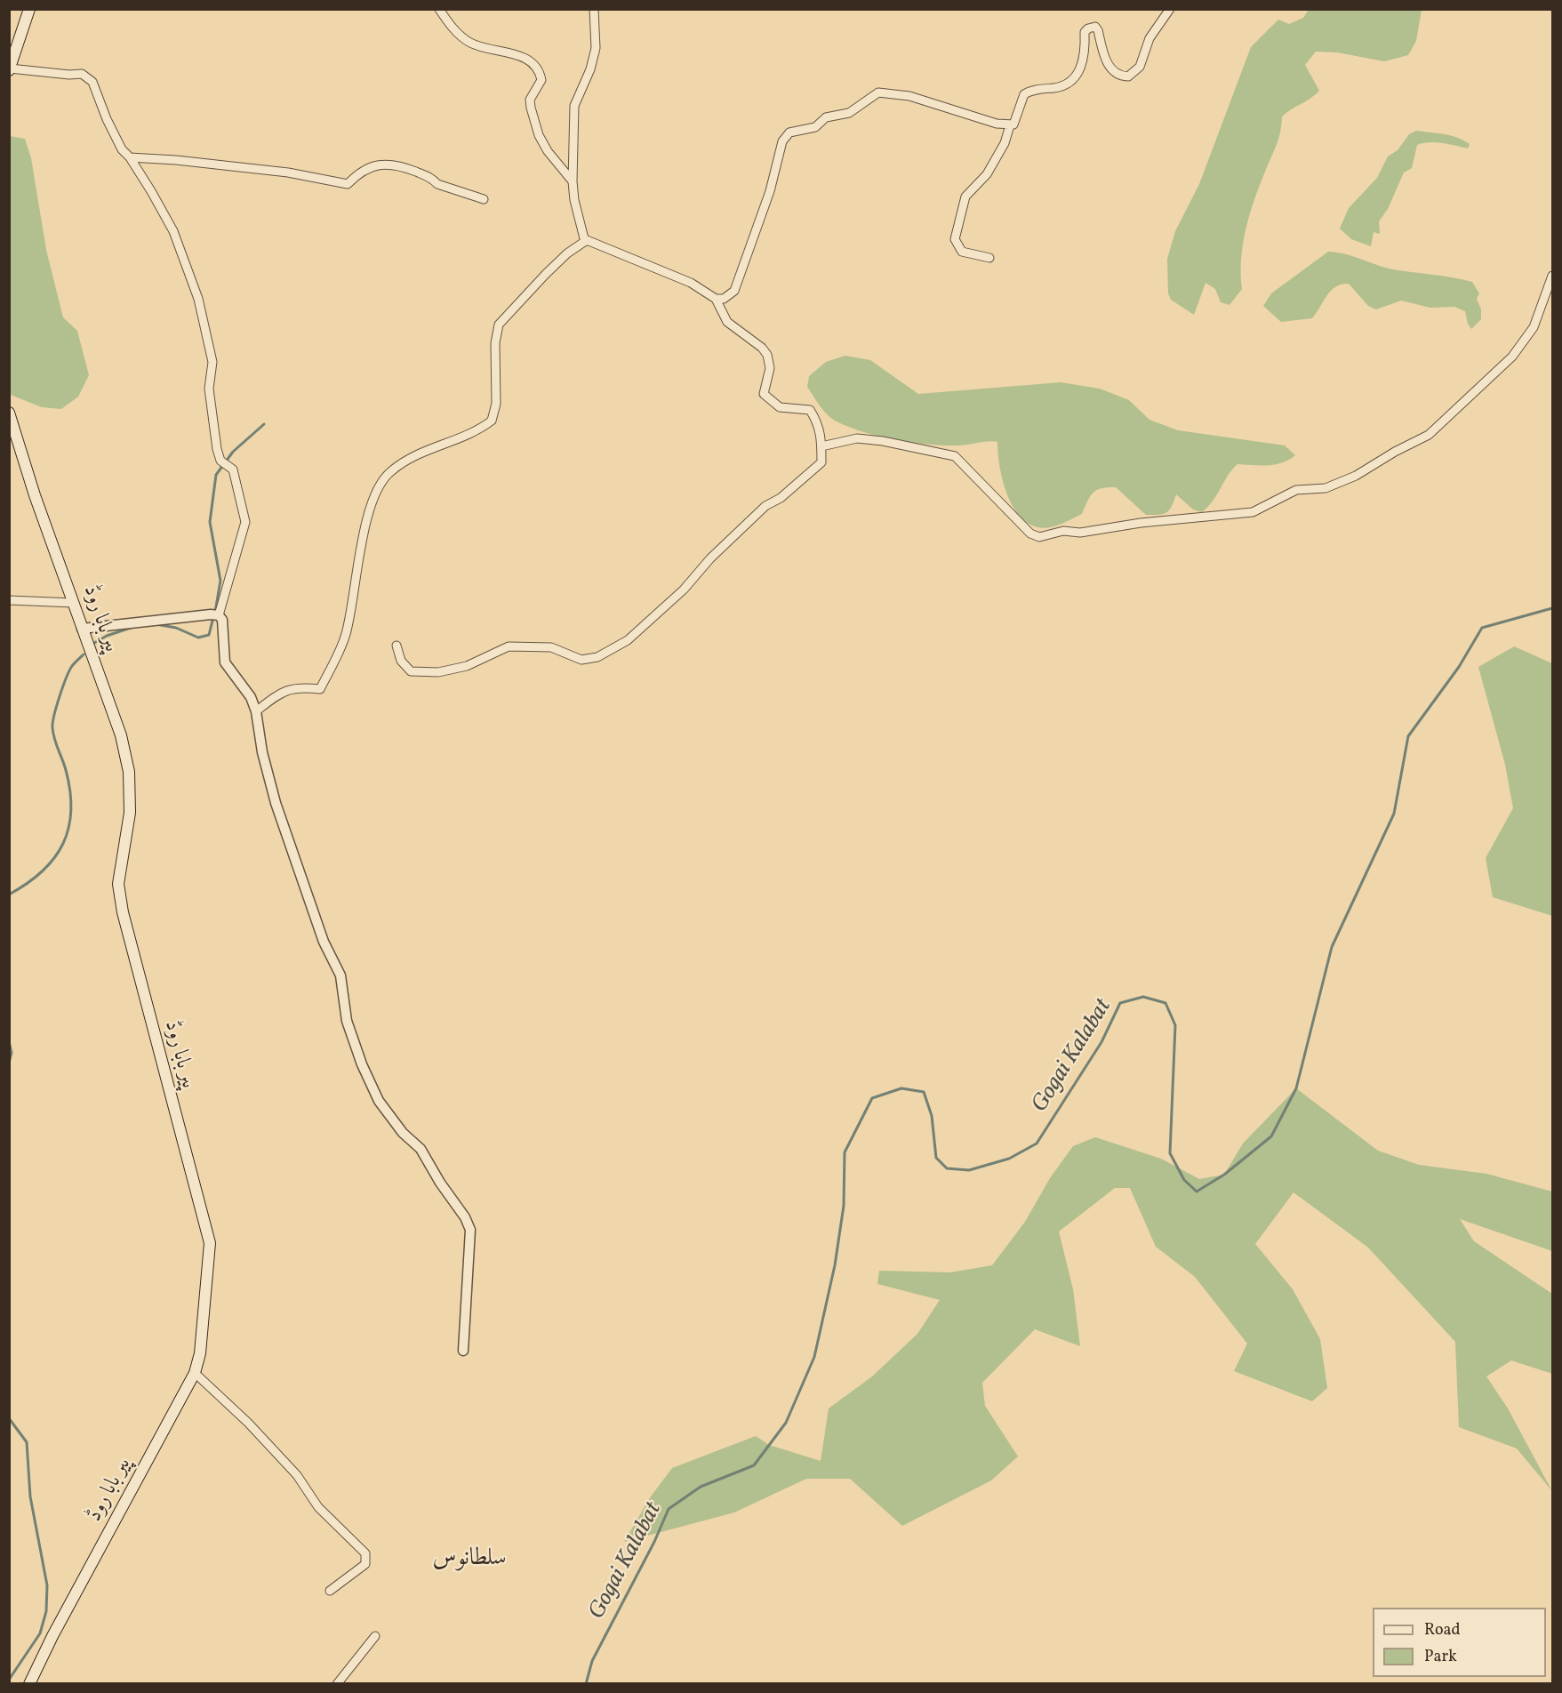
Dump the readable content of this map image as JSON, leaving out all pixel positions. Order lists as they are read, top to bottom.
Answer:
{
  "streets": {
    "main road": ["پیر بابا روڈ"]
  },
  "districts": ["سلطانوس"],
  "water": ["Gogai Kalabat"],
  "legend": ["Road", "Park"]
}
